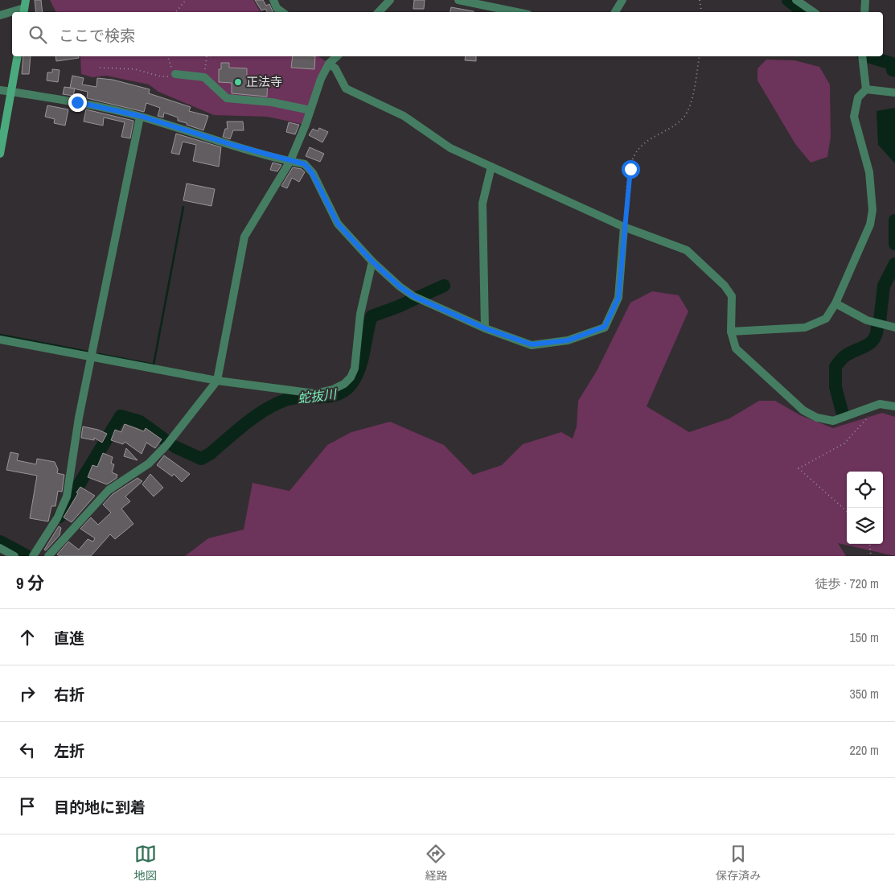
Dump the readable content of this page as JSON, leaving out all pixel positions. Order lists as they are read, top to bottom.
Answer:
{
  "water": ["蛇抜川"],
  "places": ["正法寺"],
  "page": {
    "search": "ここで検索",
    "heading": ["9 分", "徒歩 · 720 m"],
    "list": [
      ["直進", "150 m"],
      ["右折", "350 m"],
      ["左折", "220 m"],
      "目的地に到着"
    ],
    "nav": ["地図", "経路", "保存済み"]
  }
}
